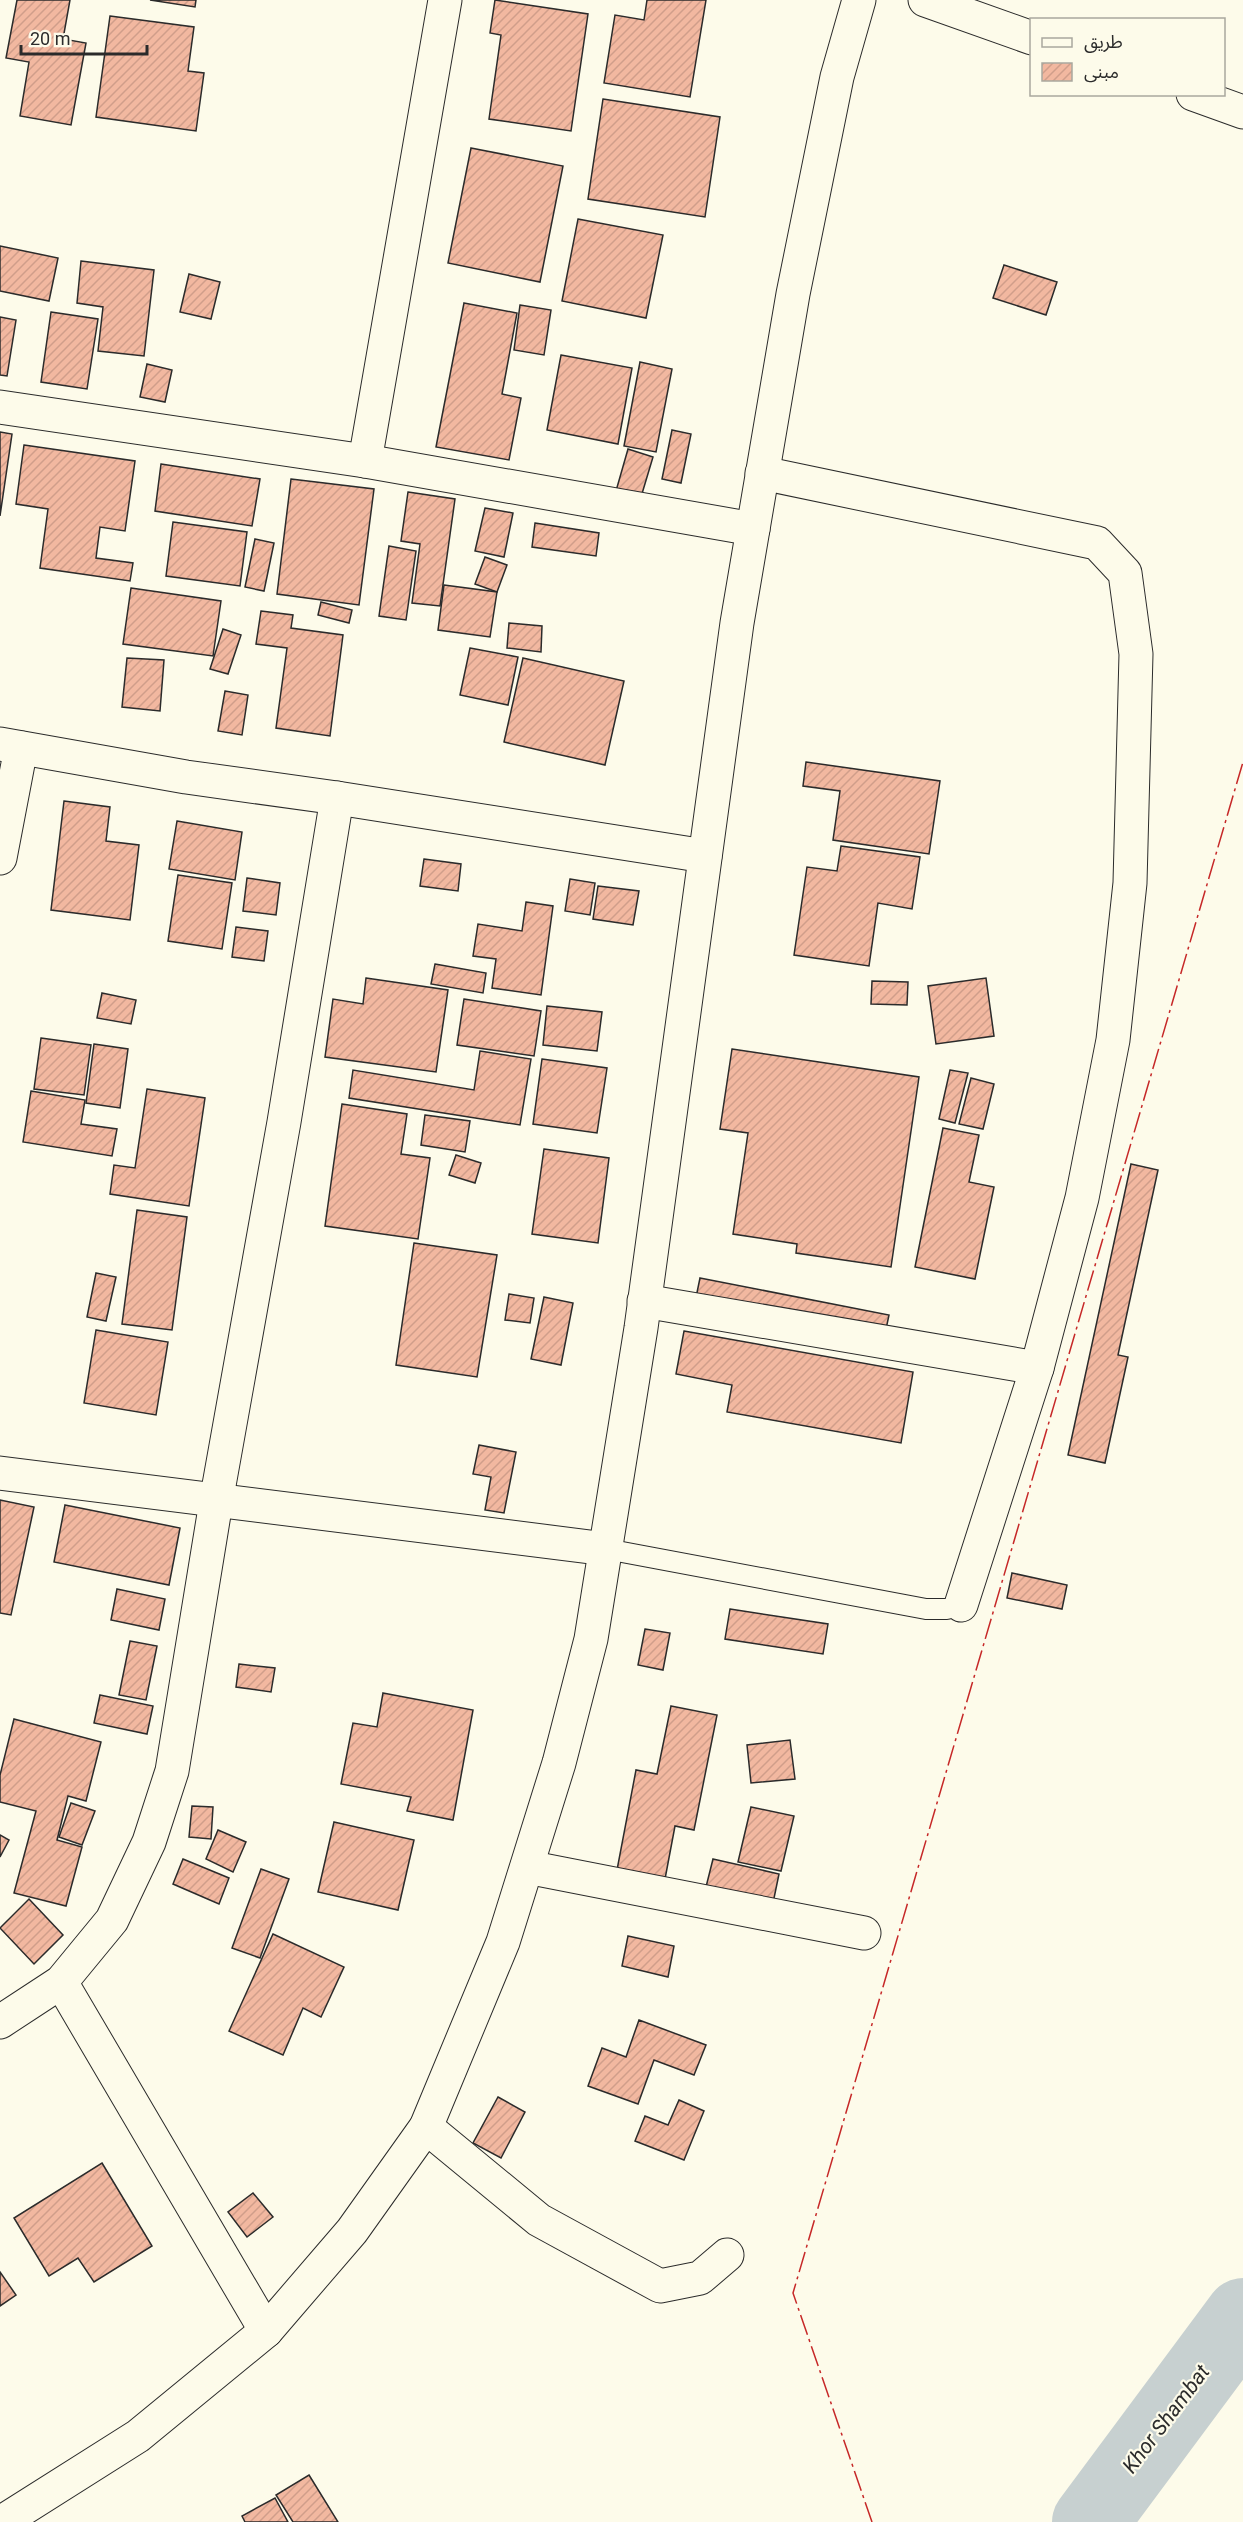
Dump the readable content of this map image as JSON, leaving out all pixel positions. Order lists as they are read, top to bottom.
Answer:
{
  "water": ["Khor Shambat"],
  "legend": ["طريق", "مبنى"],
  "scale_bar": "20 m"
}
